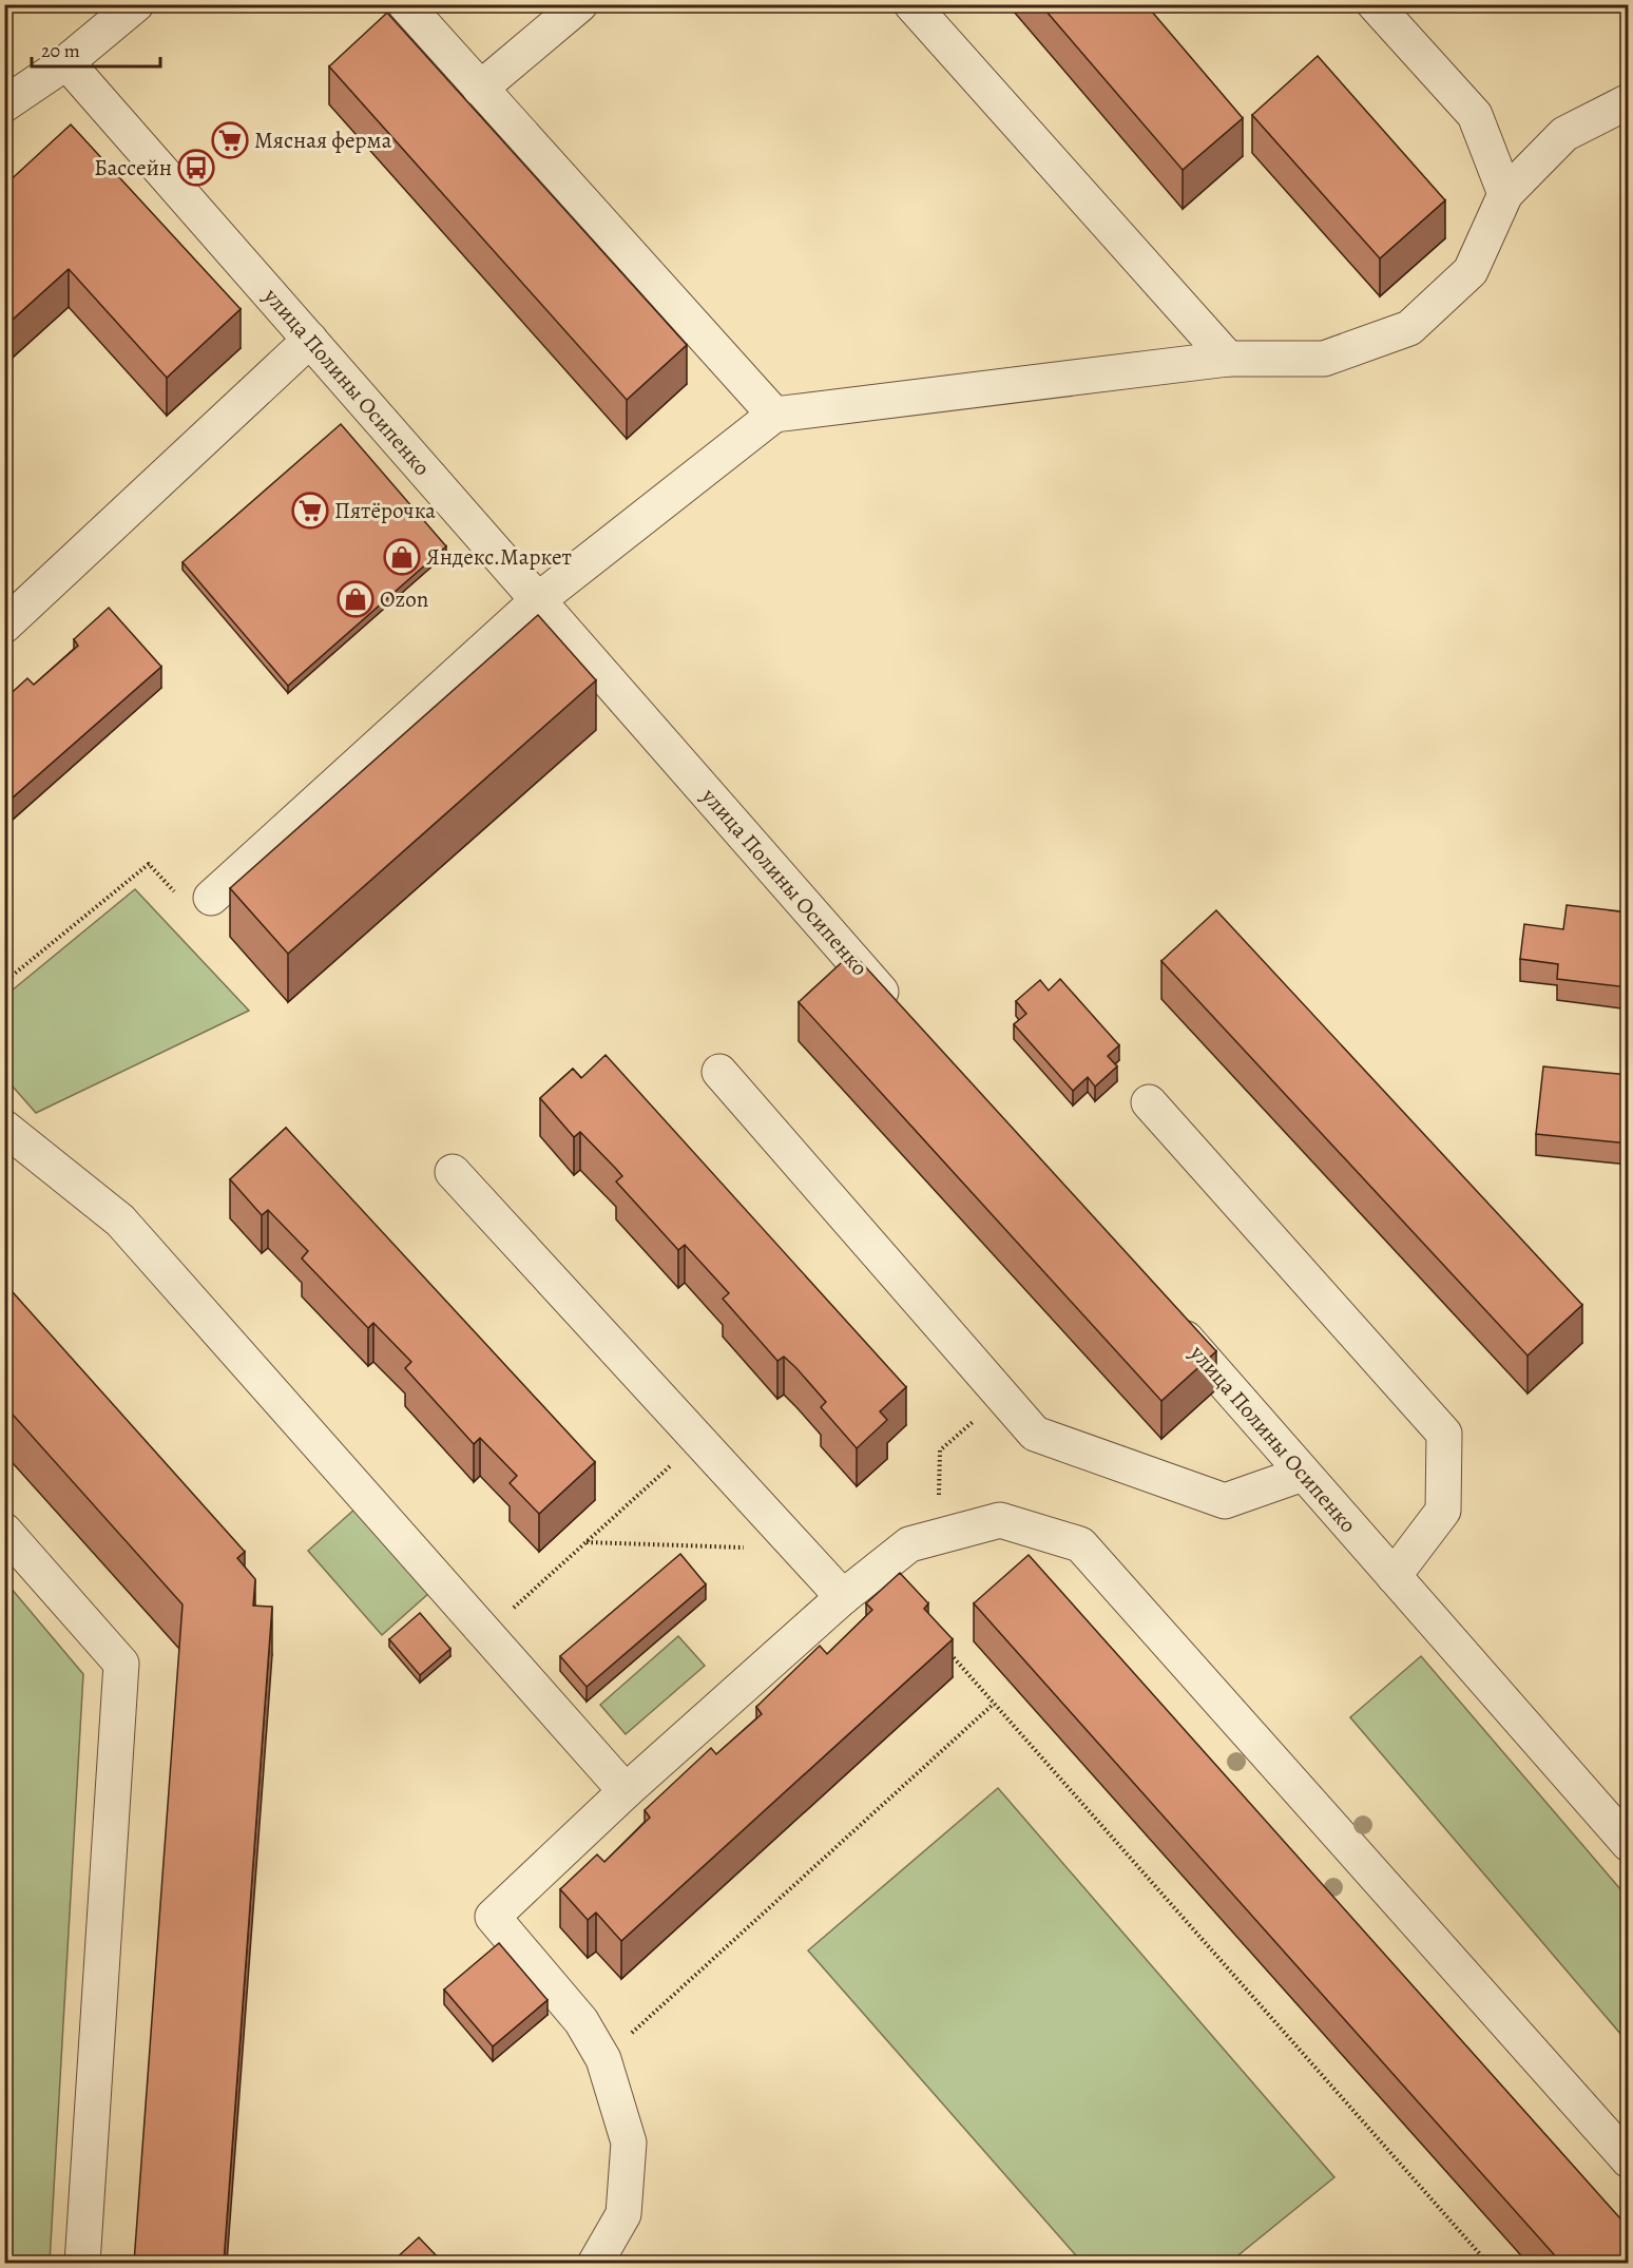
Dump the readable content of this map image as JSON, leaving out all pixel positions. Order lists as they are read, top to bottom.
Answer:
{
  "streets": {
    "street": ["улица Полины Осипенко"]
  },
  "places": {
    "supermarket": ["Мясная ферма", "Пятёрочка"],
    "bus stop": ["Бассейн"],
    "shop": ["Яндекс.Маркет", "Ozon"]
  },
  "scale_bar": "20 m"
}
